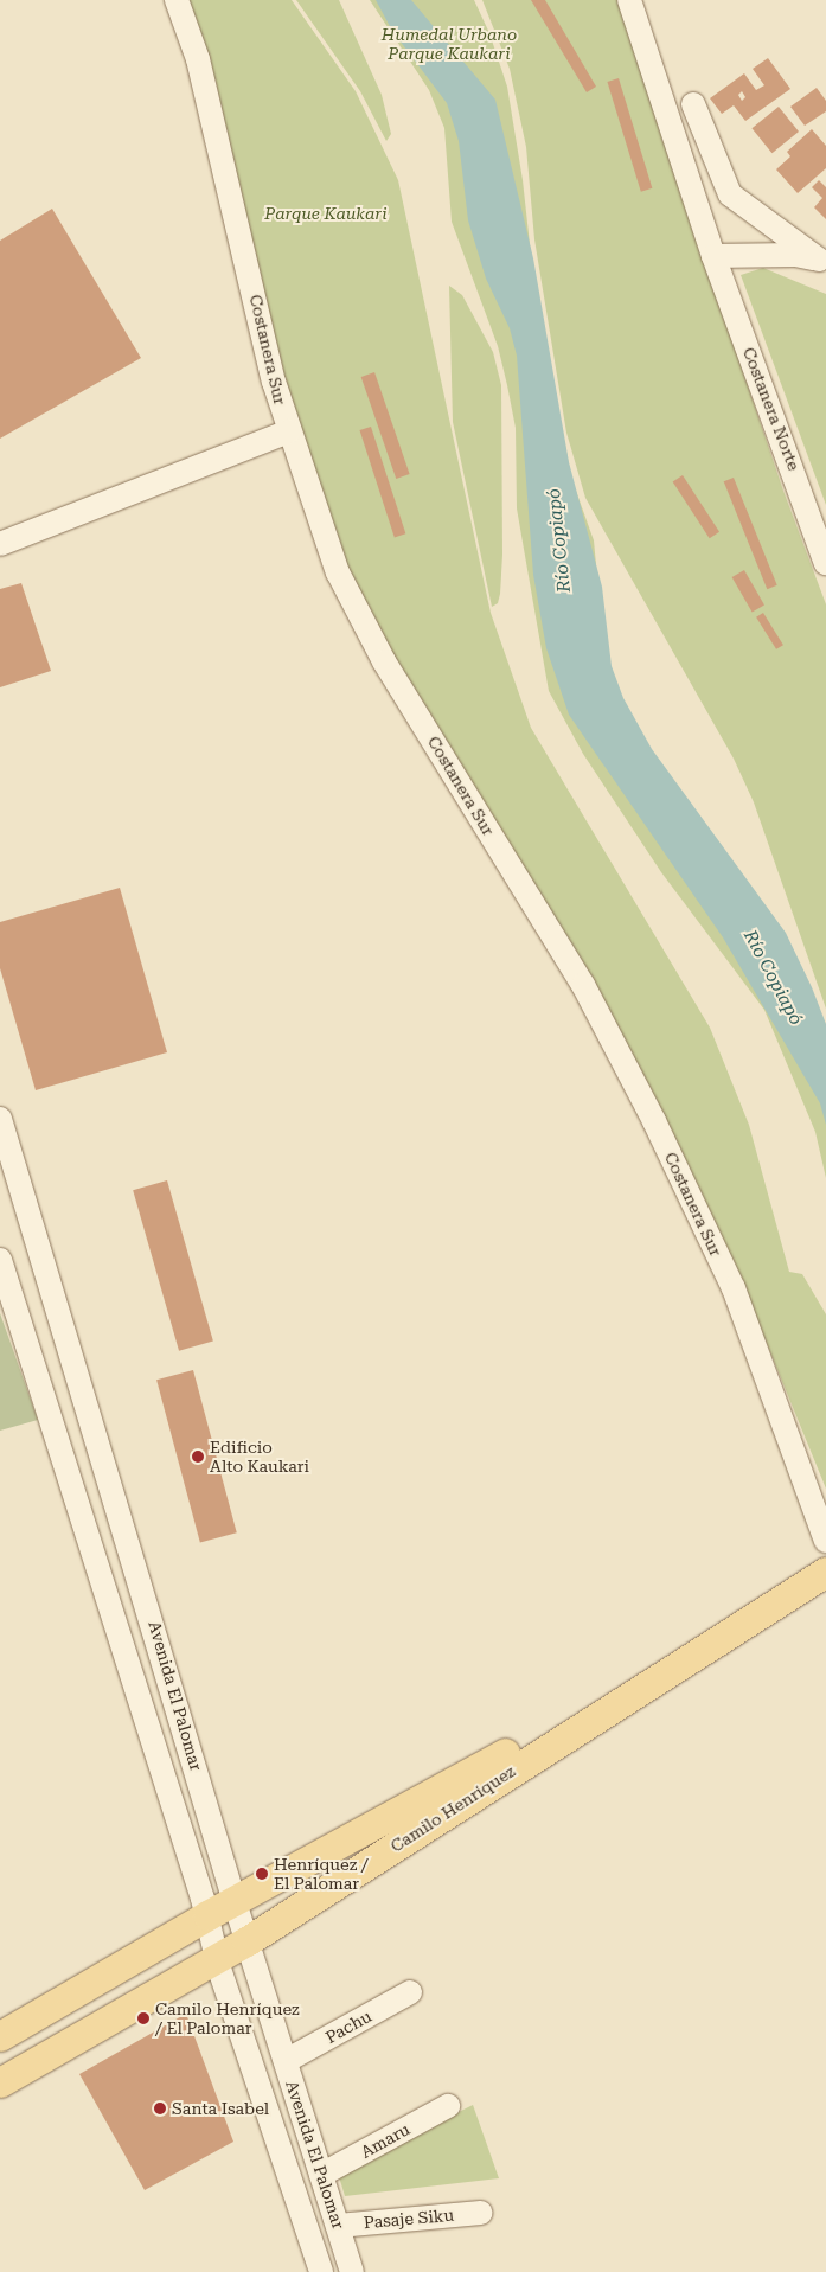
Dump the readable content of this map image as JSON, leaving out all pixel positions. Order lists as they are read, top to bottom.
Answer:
{
  "streets": {
    "main road": ["Camilo Henríquez"],
    "street": [
      "Costanera Sur",
      "Costanera Norte",
      "Avenida El Palomar",
      "Pachu",
      "Amaru",
      "Pasaje Siku"
    ]
  },
  "crossings": [
    ["Avenida El Palomar", "Camilo Henríquez"],
    ["Avenida El Palomar", "Pachu"],
    ["Avenida El Palomar", "Amaru"],
    ["Avenida El Palomar", "Pasaje Siku"]
  ],
  "water": ["Río Copiapó"],
  "parks": ["Humedal Urbano Parque Kaukari", "Parque Kaukari"],
  "places": [
    "Edificio Alto Kaukari",
    "Henríquez / El Palomar",
    "Camilo Henríquez / El Palomar",
    "Santa Isabel"
  ]
}
